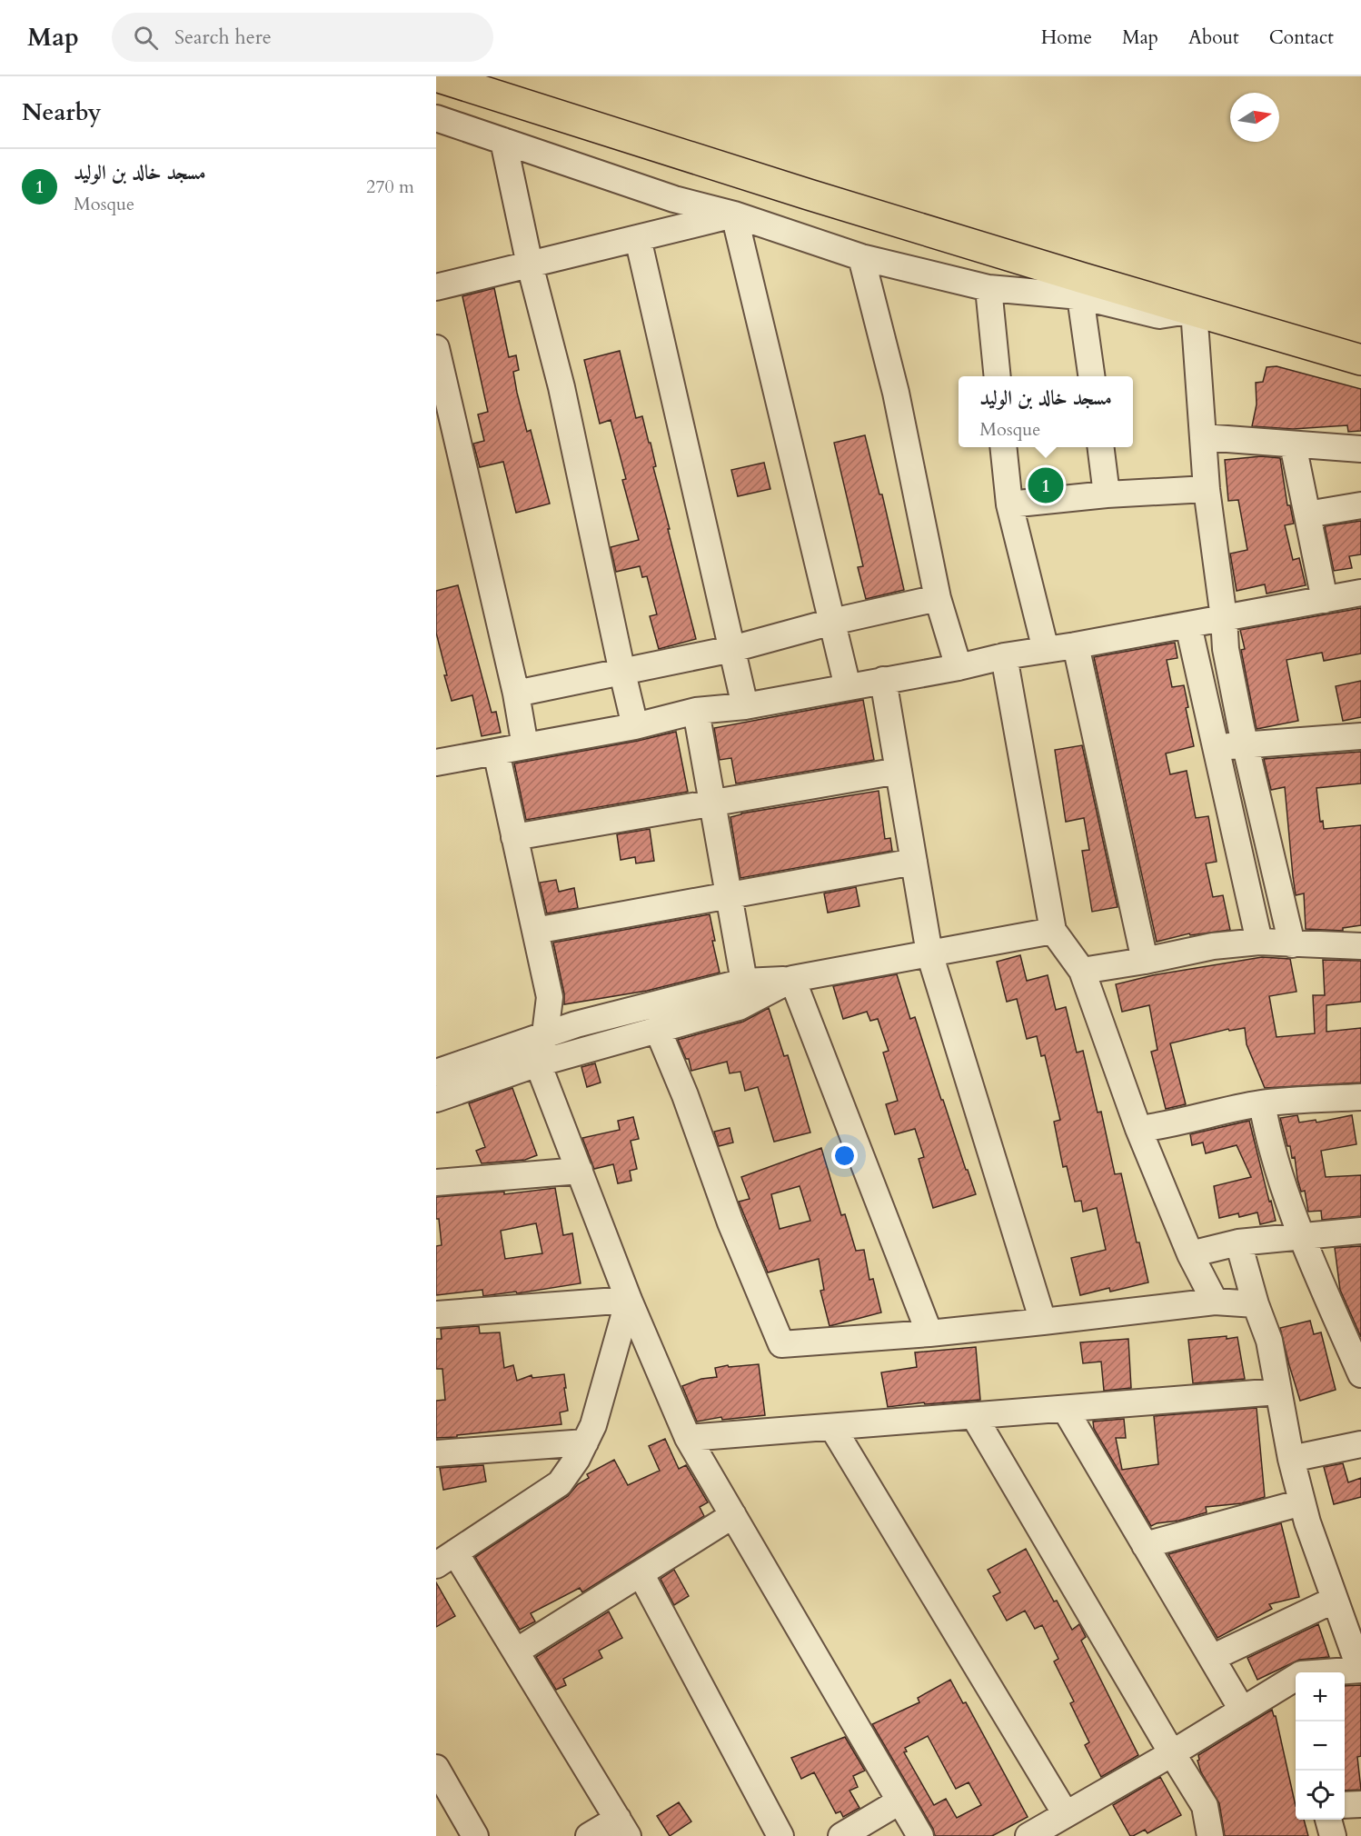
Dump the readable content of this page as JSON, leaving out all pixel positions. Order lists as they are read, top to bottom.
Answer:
{
  "north": "right",
  "page": {
    "header": "Map",
    "search": "Search here",
    "nav": [
      "Home",
      "Map",
      "About",
      "Contact"
    ],
    "heading": "Nearby",
    "list": [
      {
        "mark": "1",
        "name": "مسجد خالد بن الوليد",
        "note": "Mosque",
        "value": "270 m"
      }
    ],
    "popup": ["مسجد خالد بن الوليد", "Mosque"],
    "pins": "1",
    "map_buttons": ["+", "−"]
  }
}
